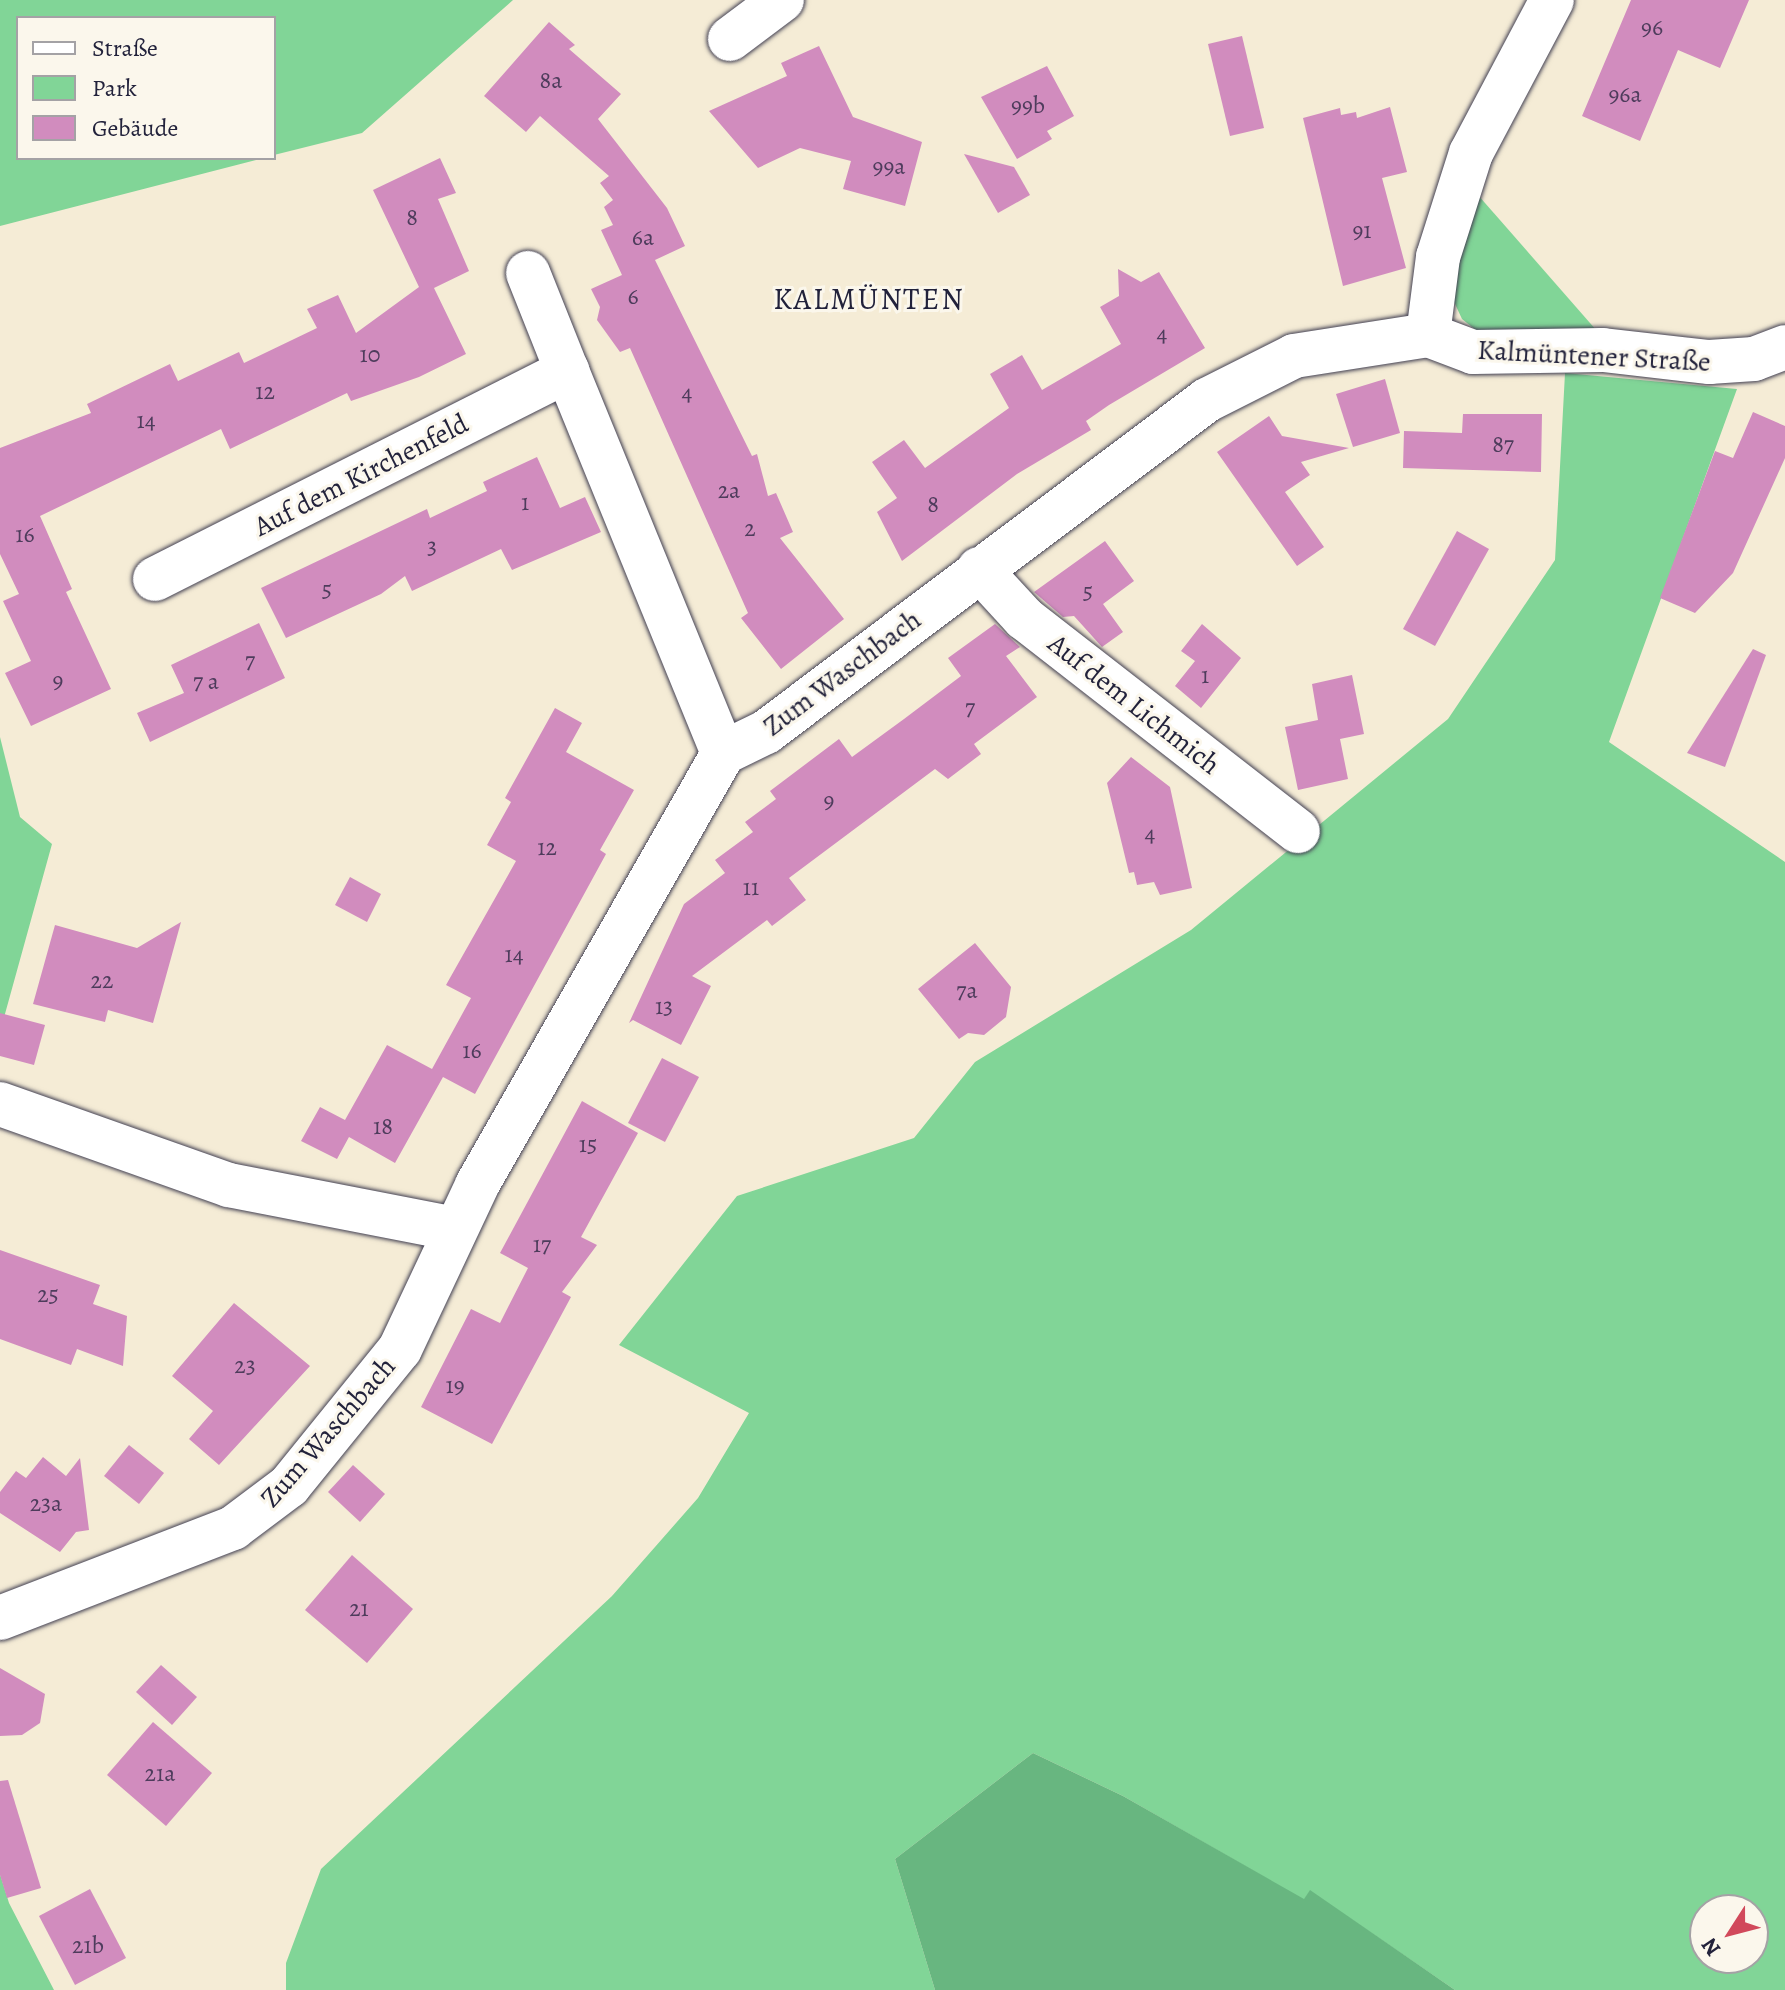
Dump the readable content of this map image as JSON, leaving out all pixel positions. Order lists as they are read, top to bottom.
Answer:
{
  "streets": {
    "street": [
      "Kalmüntener Straße",
      "Auf dem Kirchenfeld",
      "Zum Waschbach",
      "Auf dem Lichmich"
    ]
  },
  "crossings": [
    ["Kalmüntener Straße", "Zum Waschbach"],
    ["Zum Waschbach", "Auf dem Lichmich"]
  ],
  "districts": ["KALMÜNTEN"],
  "house_numbers": [
    "96",
    "8a",
    "96a",
    "99b",
    "99a",
    "8",
    "91",
    "6a",
    "6",
    "4",
    "10",
    "12",
    "4",
    "14",
    "87",
    "2a",
    "1",
    "8",
    "2",
    "16",
    "3",
    "5",
    "5",
    "7",
    "1",
    "9",
    "7 a",
    "7",
    "9",
    "4",
    "12",
    "11",
    "14",
    "22",
    "7a",
    "13",
    "16",
    "18",
    "15",
    "17",
    "25",
    "23",
    "19",
    "23a",
    "21",
    "21a",
    "21b"
  ],
  "legend": ["Straße", "Park", "Gebäude"],
  "north": "bottom left"
}
